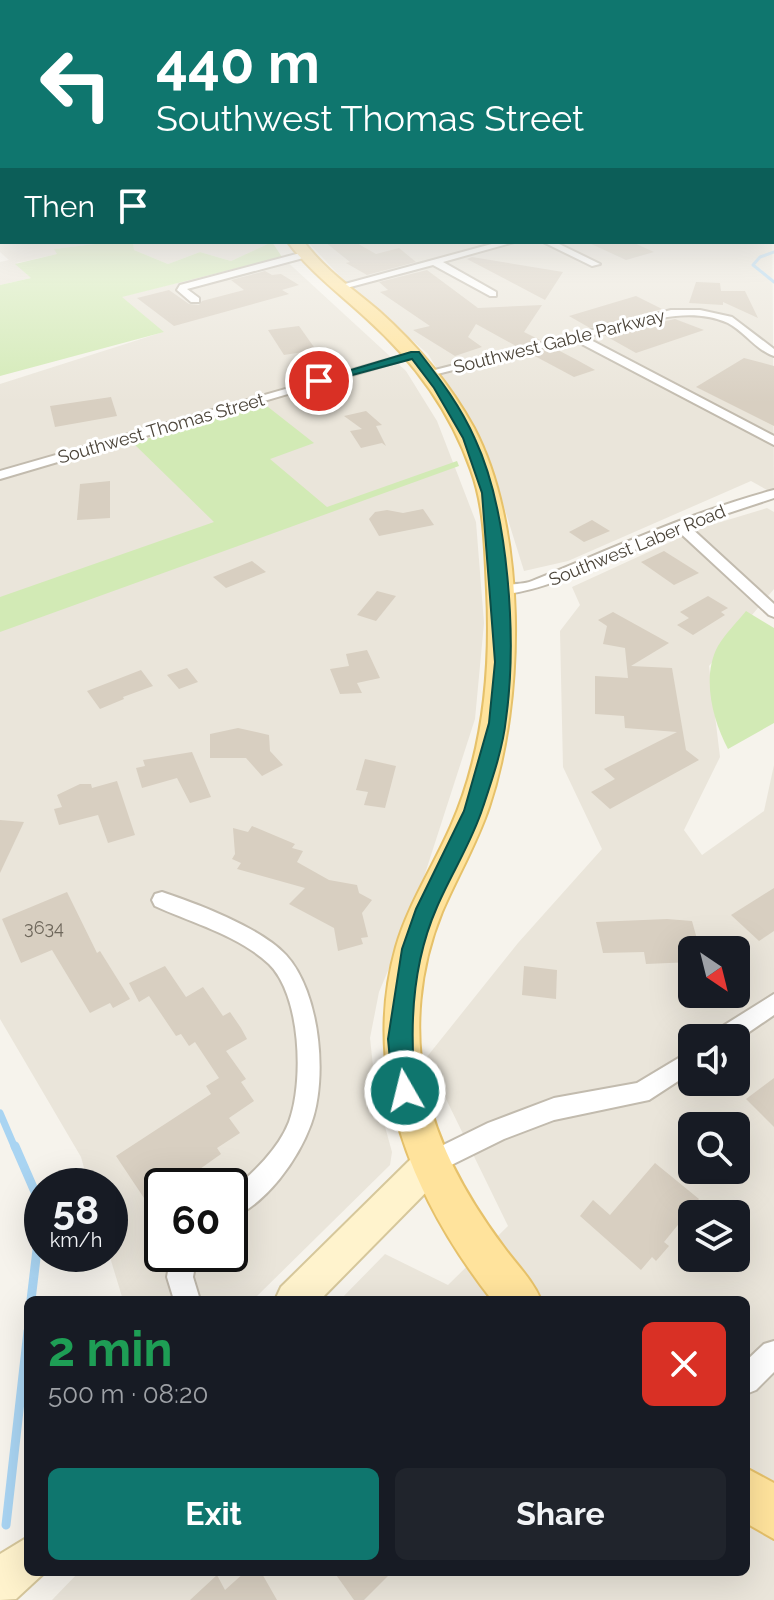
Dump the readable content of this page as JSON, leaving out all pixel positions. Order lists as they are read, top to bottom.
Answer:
{
  "streets": {
    "street": ["Southwest Gable Parkway", "Southwest Thomas Street", "Southwest Laber Road"]
  },
  "crossings": [
    ["Southwest Gable Parkway", "Southwest Thomas Street"]
  ],
  "house_numbers": ["3634"],
  "north": "bottom right",
  "page": {
    "turn": ["440 m", "Southwest Thomas Street"],
    "then": "Then",
    "speed": "58 km/h",
    "limit": "60",
    "heading": ["2 min", "500 m · 08:20"],
    "buttons": ["Exit", "Share"]
  }
}
